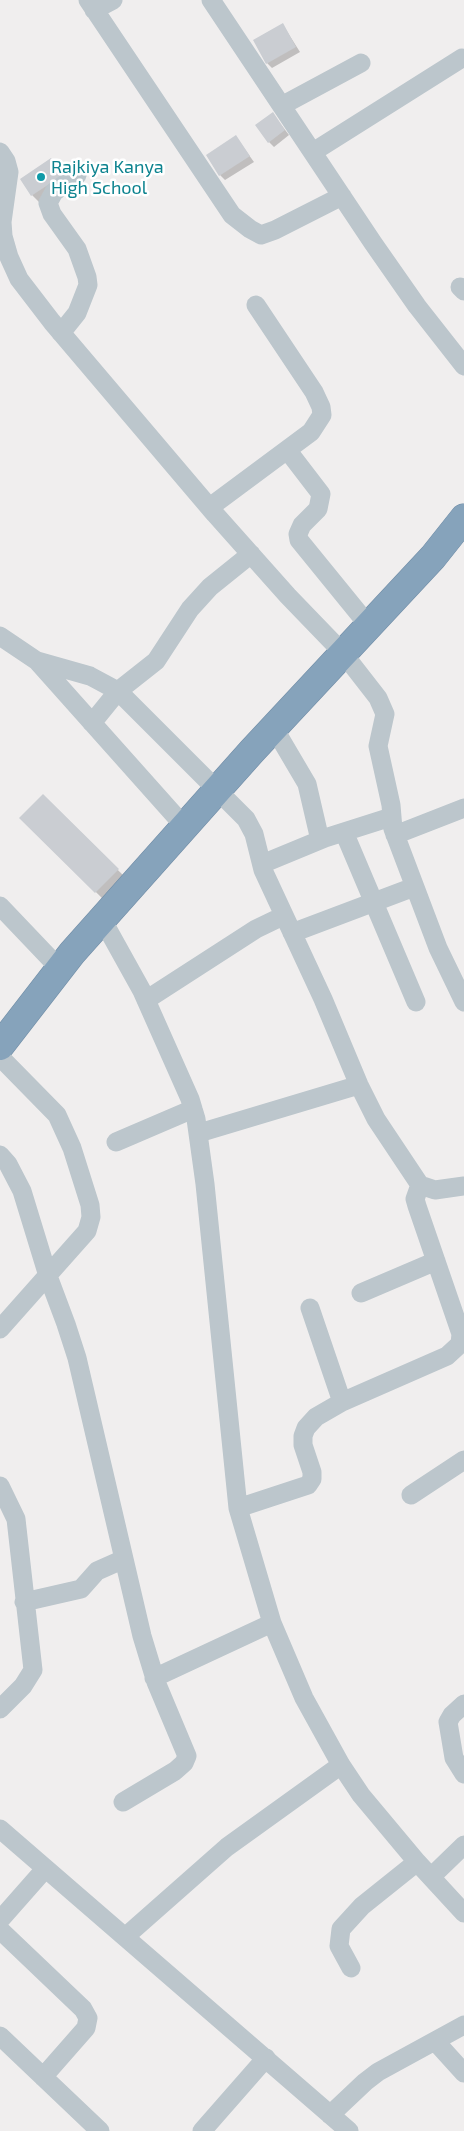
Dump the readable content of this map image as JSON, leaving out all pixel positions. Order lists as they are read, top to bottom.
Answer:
{
  "places": ["Rajkiya Kanya High School"]
}
